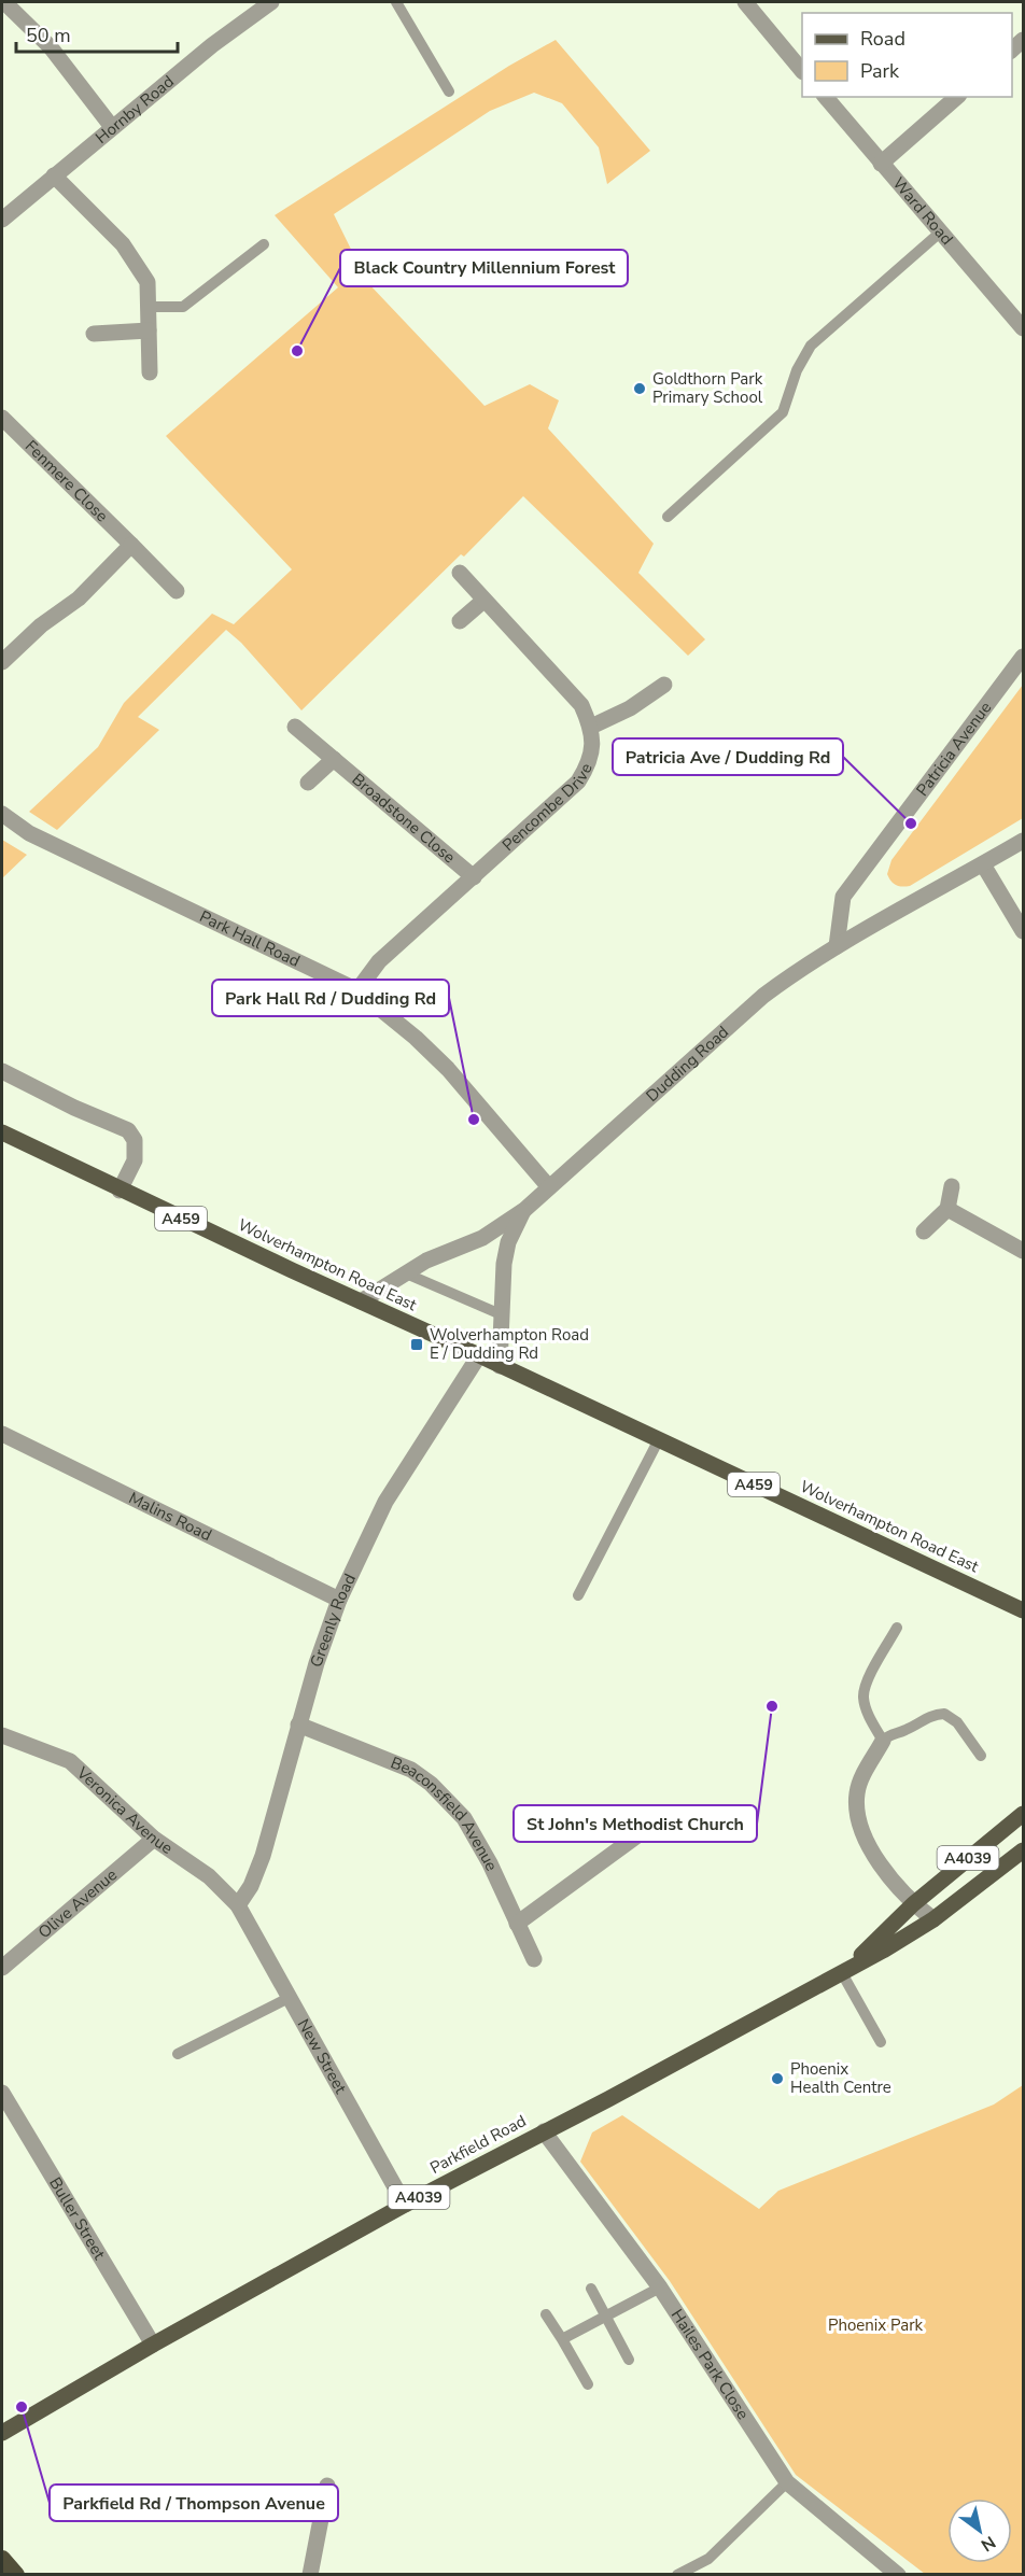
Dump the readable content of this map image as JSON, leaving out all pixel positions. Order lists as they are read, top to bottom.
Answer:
{
  "streets": {
    "main road": [
      "A459",
      "Wolverhampton Road East",
      "A4039",
      "Parkfield Road"
    ],
    "street": [
      "Hornby Road",
      "Ward Road",
      "Fenmere Close",
      "Patricia Avenue",
      "Pencombe Drive",
      "Broadstone Close",
      "Park Hall Road",
      "Dudding Road",
      "Malins Road",
      "Greenly Road",
      "Veronica Avenue",
      "Beaconsfield Avenue",
      "Olive Avenue",
      "New Street",
      "Buller Street",
      "Hailes Park Close"
    ]
  },
  "crossings": [
    ["Patricia Avenue", "Dudding Road"],
    ["Pencombe Drive", "Broadstone Close"],
    ["Pencombe Drive", "Park Hall Road"],
    ["Park Hall Road", "Dudding Road"],
    ["Dudding Road", "Wolverhampton Road East"],
    ["Wolverhampton Road East", "Greenly Road"],
    ["Malins Road", "Greenly Road"],
    ["Greenly Road", "Veronica Avenue"],
    ["Greenly Road", "Beaconsfield Avenue"],
    ["Greenly Road", "New Street"],
    ["Veronica Avenue", "Olive Avenue"],
    ["Veronica Avenue", "New Street"],
    ["New Street", "Parkfield Road"],
    ["Parkfield Road", "Buller Street"],
    ["Parkfield Road", "Hailes Park Close"]
  ],
  "parks": ["Phoenix Park"],
  "places": {
    "other": [
      "Black Country Millennium Forest",
      "Goldthorn Park Primary School",
      "Patricia Ave / Dudding Rd",
      "Park Hall Rd / Dudding Rd",
      "St John's Methodist Church",
      "Phoenix Health Centre",
      "Parkfield Rd / Thompson Avenue"
    ],
    "transit": ["Wolverhampton Road E / Dudding Rd"]
  },
  "legend": ["Road", "Park"],
  "scale_bar": "50 m",
  "north": "bottom right"
}
